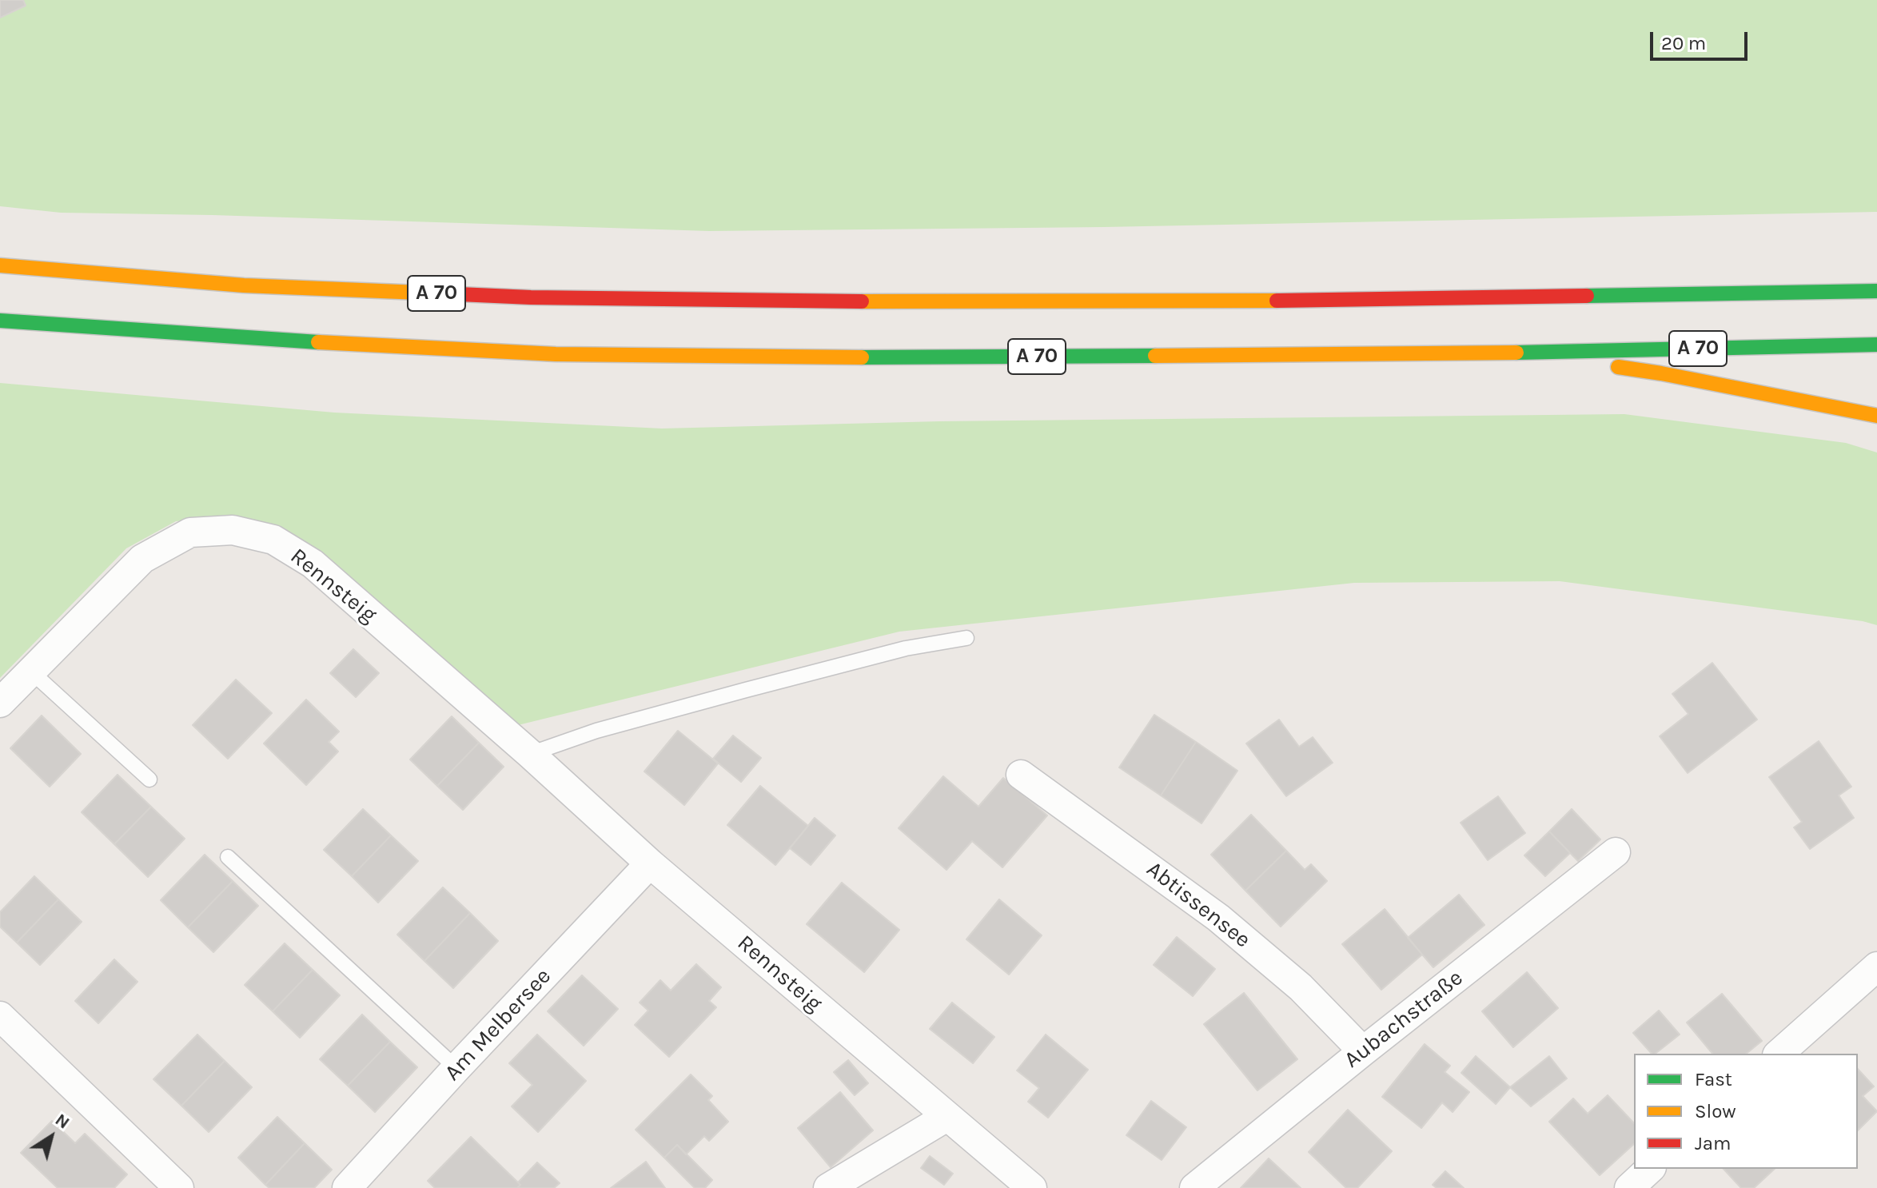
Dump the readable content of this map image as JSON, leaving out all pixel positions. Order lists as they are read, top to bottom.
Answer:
{
  "streets": {
    "highway": ["A 70"],
    "street": [
      "Rennsteig",
      "Abtissensee",
      "Aubachstraße",
      "Am Melbersee"
    ]
  },
  "crossings": [
    ["Rennsteig", "Am Melbersee"],
    ["Abtissensee", "Aubachstraße"]
  ],
  "legend": ["Fast", "Slow", "Jam"],
  "scale_bar": "20 m",
  "north": "top right"
}
